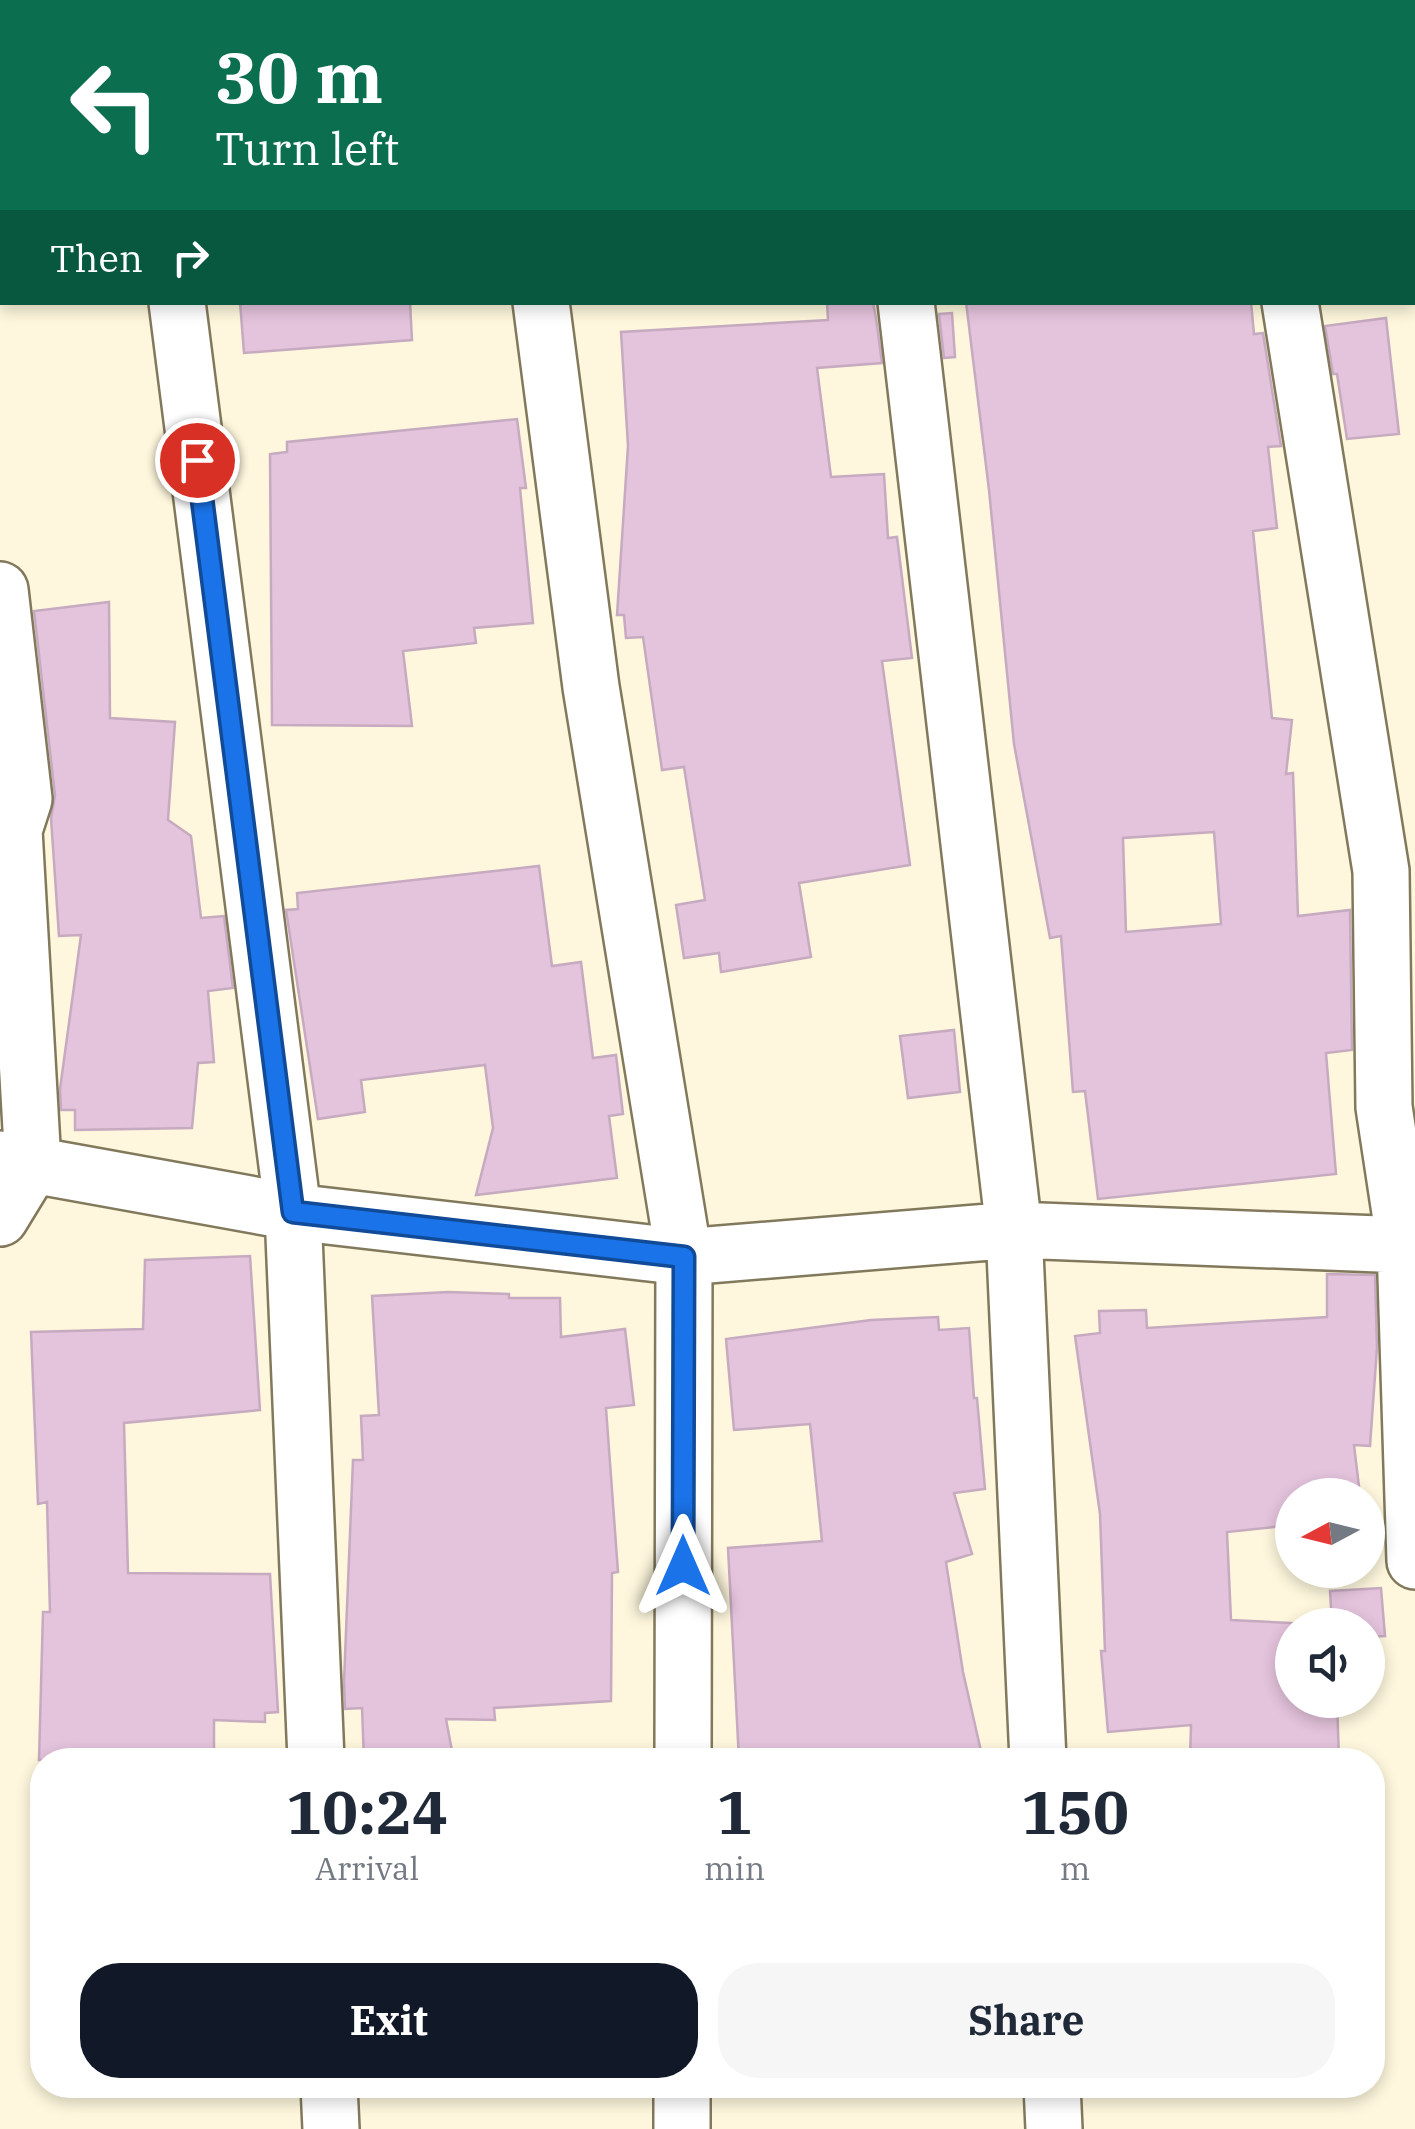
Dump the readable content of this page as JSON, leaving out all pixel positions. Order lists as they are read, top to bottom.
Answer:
{
  "north": "left",
  "page": {
    "turn": ["30 m", "Turn left"],
    "then": "Then",
    "eta": [
      "10:24",
      "Arrival",
      "1",
      "min",
      "150",
      "m"
    ],
    "buttons": ["Exit", "Share"]
  }
}
